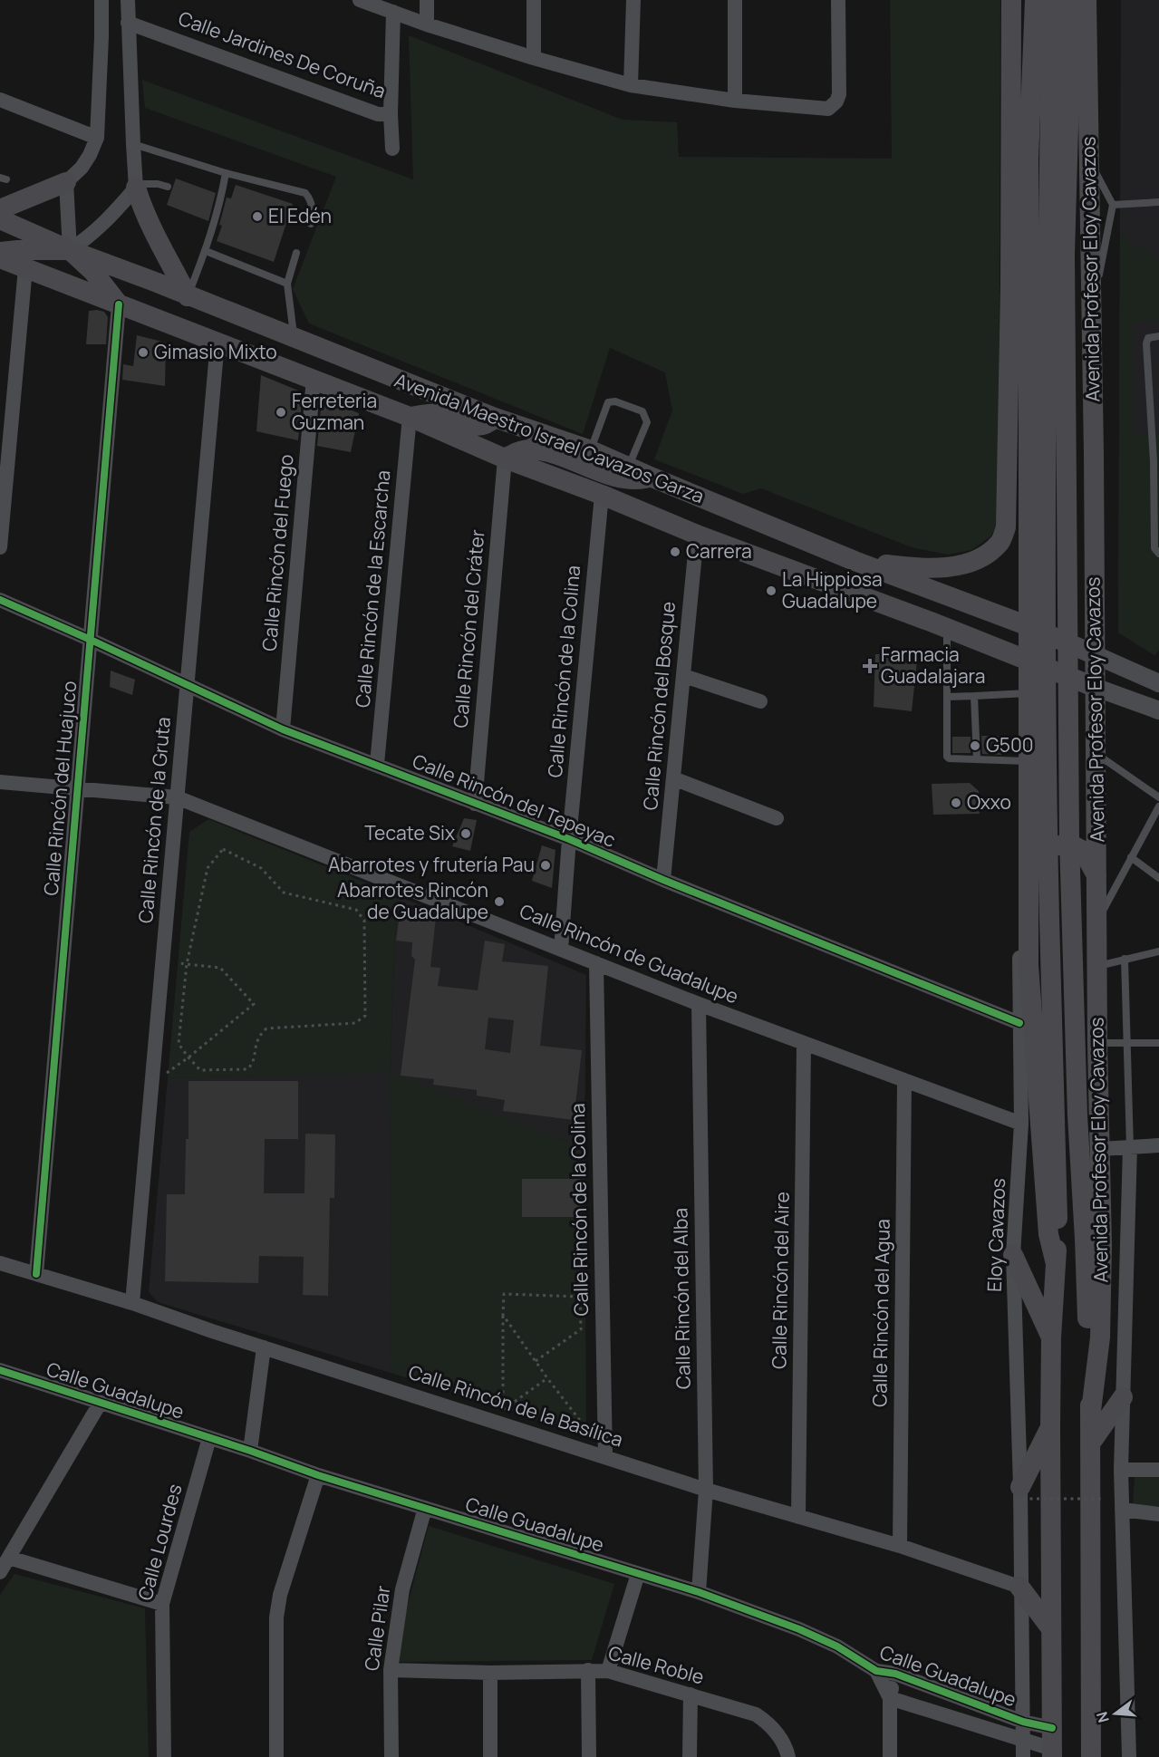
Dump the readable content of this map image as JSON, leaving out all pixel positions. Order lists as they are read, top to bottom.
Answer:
{
  "streets": {
    "main road": ["Avenida Profesor Eloy Cavazos", "Avenida Maestro Israel Cavazos Garza"],
    "street": [
      "Calle Jardines De Coruña",
      "Calle Rincón del Fuego",
      "Calle Rincón de la Escarcha",
      "Calle Rincón del Cráter",
      "Calle Rincón de la Colina",
      "Calle Rincón del Bosque",
      "Calle Rincón del Huajuco",
      "Calle Rincón del Tepeyac",
      "Calle Rincón de la Gruta",
      "Calle Rincón de Guadalupe",
      "Eloy Cavazos",
      "Calle Rincón del Aire",
      "Calle Rincón del Alba",
      "Calle Rincón del Agua",
      "Calle Guadalupe",
      "Calle Rincón de la Basílica",
      "Calle Lourdes",
      "Calle Pilar",
      "Calle Roble"
    ]
  },
  "crossings": [
    ["Avenida Profesor Eloy Cavazos", "Avenida Maestro Israel Cavazos Garza"],
    ["Avenida Profesor Eloy Cavazos", "Eloy Cavazos"],
    ["Avenida Profesor Eloy Cavazos", "Calle Guadalupe"],
    ["Avenida Maestro Israel Cavazos Garza", "Calle Rincón del Fuego"],
    ["Avenida Maestro Israel Cavazos Garza", "Calle Rincón de la Escarcha"],
    ["Avenida Maestro Israel Cavazos Garza", "Calle Rincón del Cráter"],
    ["Avenida Maestro Israel Cavazos Garza", "Calle Rincón de la Colina"],
    ["Avenida Maestro Israel Cavazos Garza", "Calle Rincón del Bosque"],
    ["Avenida Maestro Israel Cavazos Garza", "Calle Rincón del Huajuco"],
    ["Avenida Maestro Israel Cavazos Garza", "Calle Rincón de la Gruta"],
    ["Calle Rincón del Fuego", "Calle Rincón del Tepeyac"],
    ["Calle Rincón de la Escarcha", "Calle Rincón del Tepeyac"],
    ["Calle Rincón del Cráter", "Calle Rincón del Tepeyac"],
    ["Calle Rincón de la Colina", "Calle Rincón del Tepeyac"],
    ["Calle Rincón de la Colina", "Calle Rincón de Guadalupe"],
    ["Calle Rincón de la Colina", "Calle Rincón de la Basílica"],
    ["Calle Rincón del Bosque", "Calle Rincón del Tepeyac"],
    ["Calle Rincón del Huajuco", "Calle Rincón del Tepeyac"],
    ["Calle Rincón del Huajuco", "Calle Rincón de Guadalupe"],
    ["Calle Rincón del Huajuco", "Calle Rincón de la Basílica"],
    ["Calle Rincón del Tepeyac", "Calle Rincón de la Gruta"],
    ["Calle Rincón del Tepeyac", "Eloy Cavazos"],
    ["Calle Rincón de la Gruta", "Calle Rincón de Guadalupe"],
    ["Calle Rincón de la Gruta", "Calle Rincón de la Basílica"],
    ["Calle Rincón de Guadalupe", "Eloy Cavazos"],
    ["Calle Rincón de Guadalupe", "Calle Rincón del Aire"],
    ["Calle Rincón de Guadalupe", "Calle Rincón del Alba"],
    ["Calle Rincón de Guadalupe", "Calle Rincón del Agua"],
    ["Eloy Cavazos", "Calle Guadalupe"],
    ["Eloy Cavazos", "Calle Rincón de la Basílica"],
    ["Calle Rincón del Aire", "Calle Rincón de la Basílica"],
    ["Calle Rincón del Alba", "Calle Guadalupe"],
    ["Calle Rincón del Alba", "Calle Rincón de la Basílica"],
    ["Calle Rincón del Agua", "Calle Rincón de la Basílica"],
    ["Calle Guadalupe", "Calle Lourdes"],
    ["Calle Guadalupe", "Calle Pilar"],
    ["Calle Pilar", "Calle Roble"]
  ],
  "places": {
    "other": [
      "El Edén",
      "Gimasio Mixto",
      "Ferreteria Guzman",
      "Carrera",
      "La Hippiosa Guadalupe",
      "G500",
      "Oxxo",
      "Tecate Six",
      "Abarrotes y frutería Pau",
      "Abarrotes Rincón de Guadalupe"
    ],
    "health": ["Farmacia Guadalajara"]
  },
  "north": "left"
}
